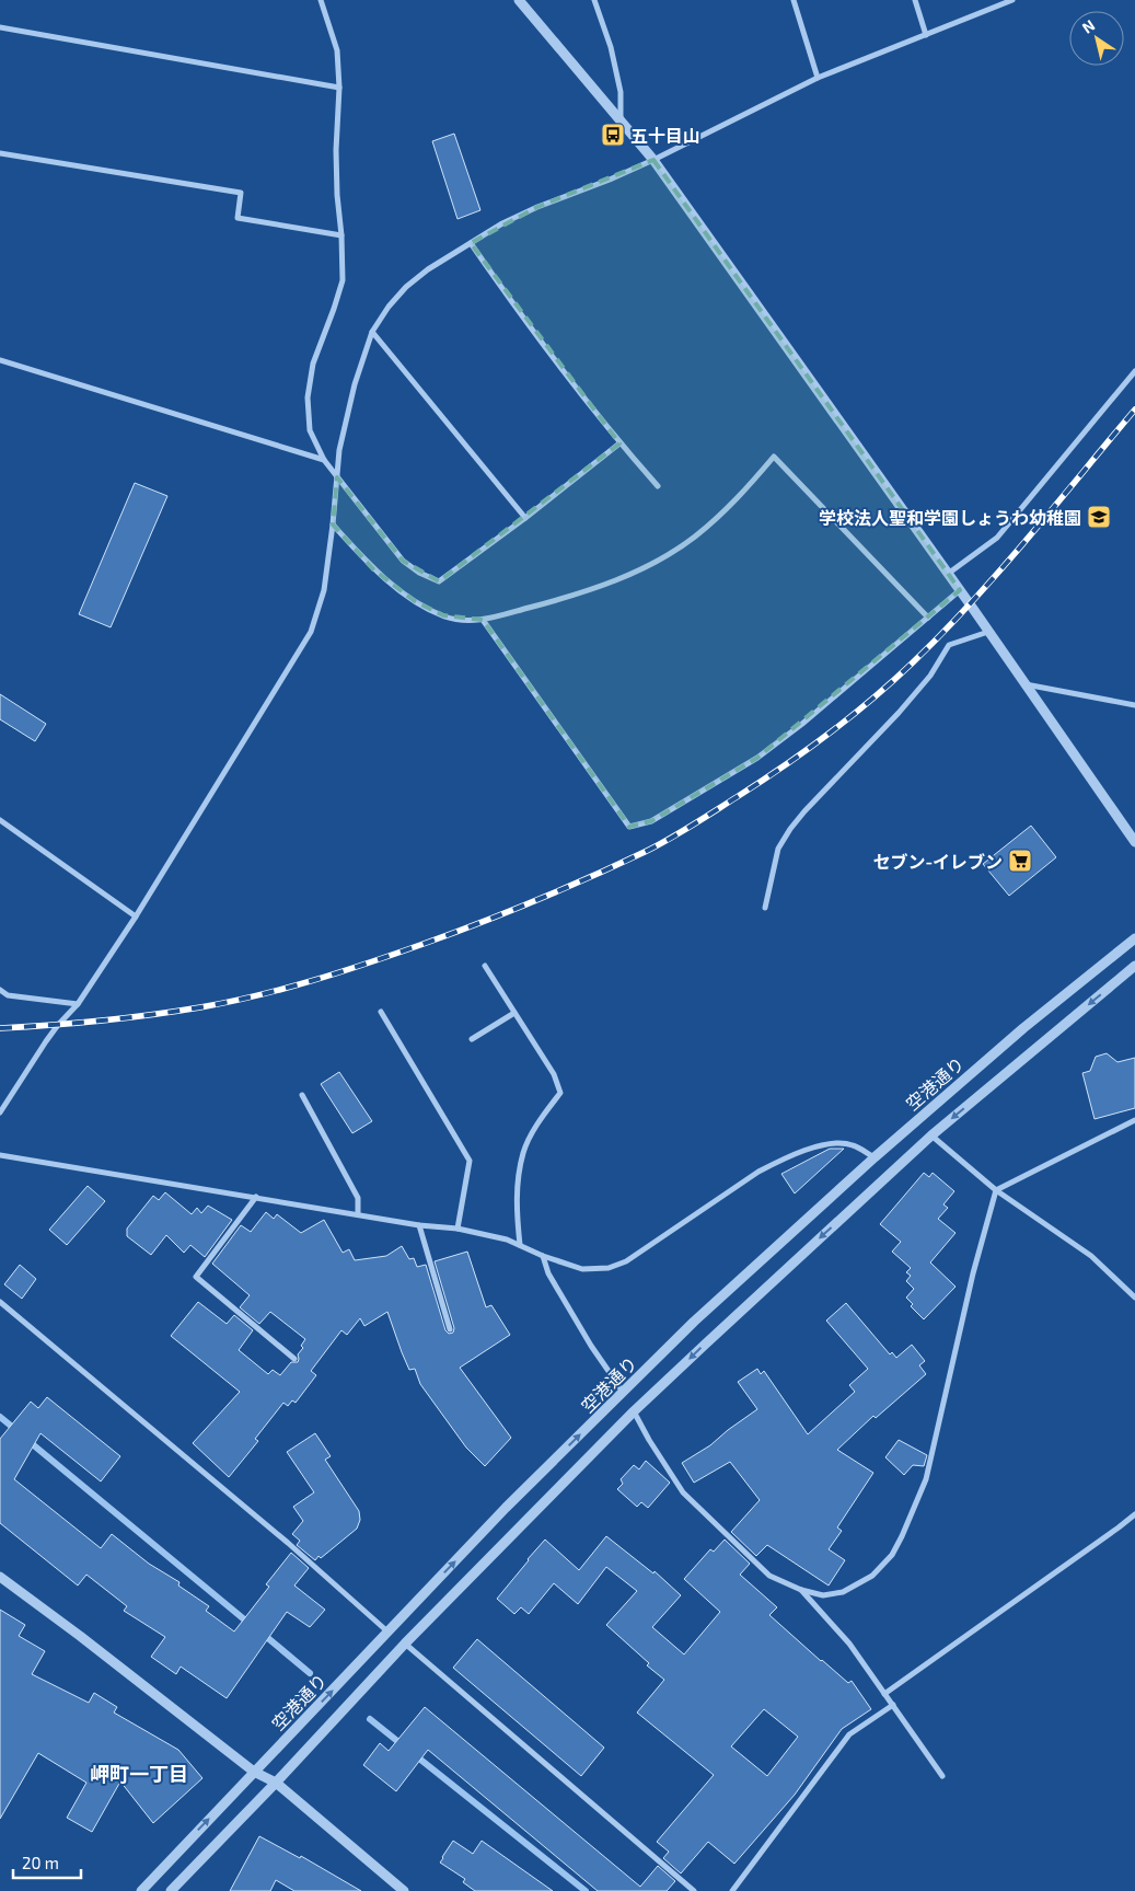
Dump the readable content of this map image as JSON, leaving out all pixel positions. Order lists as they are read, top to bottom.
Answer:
{
  "streets": {
    "street": ["空港通り"]
  },
  "districts": ["岬町一丁目"],
  "places": {
    "bus stop": ["五十目山"],
    "school or university": ["学校法人聖和学園しょうわ幼稚園"],
    "supermarket": ["セブン-イレブン"]
  },
  "scale_bar": "20 m",
  "north": "top left"
}
